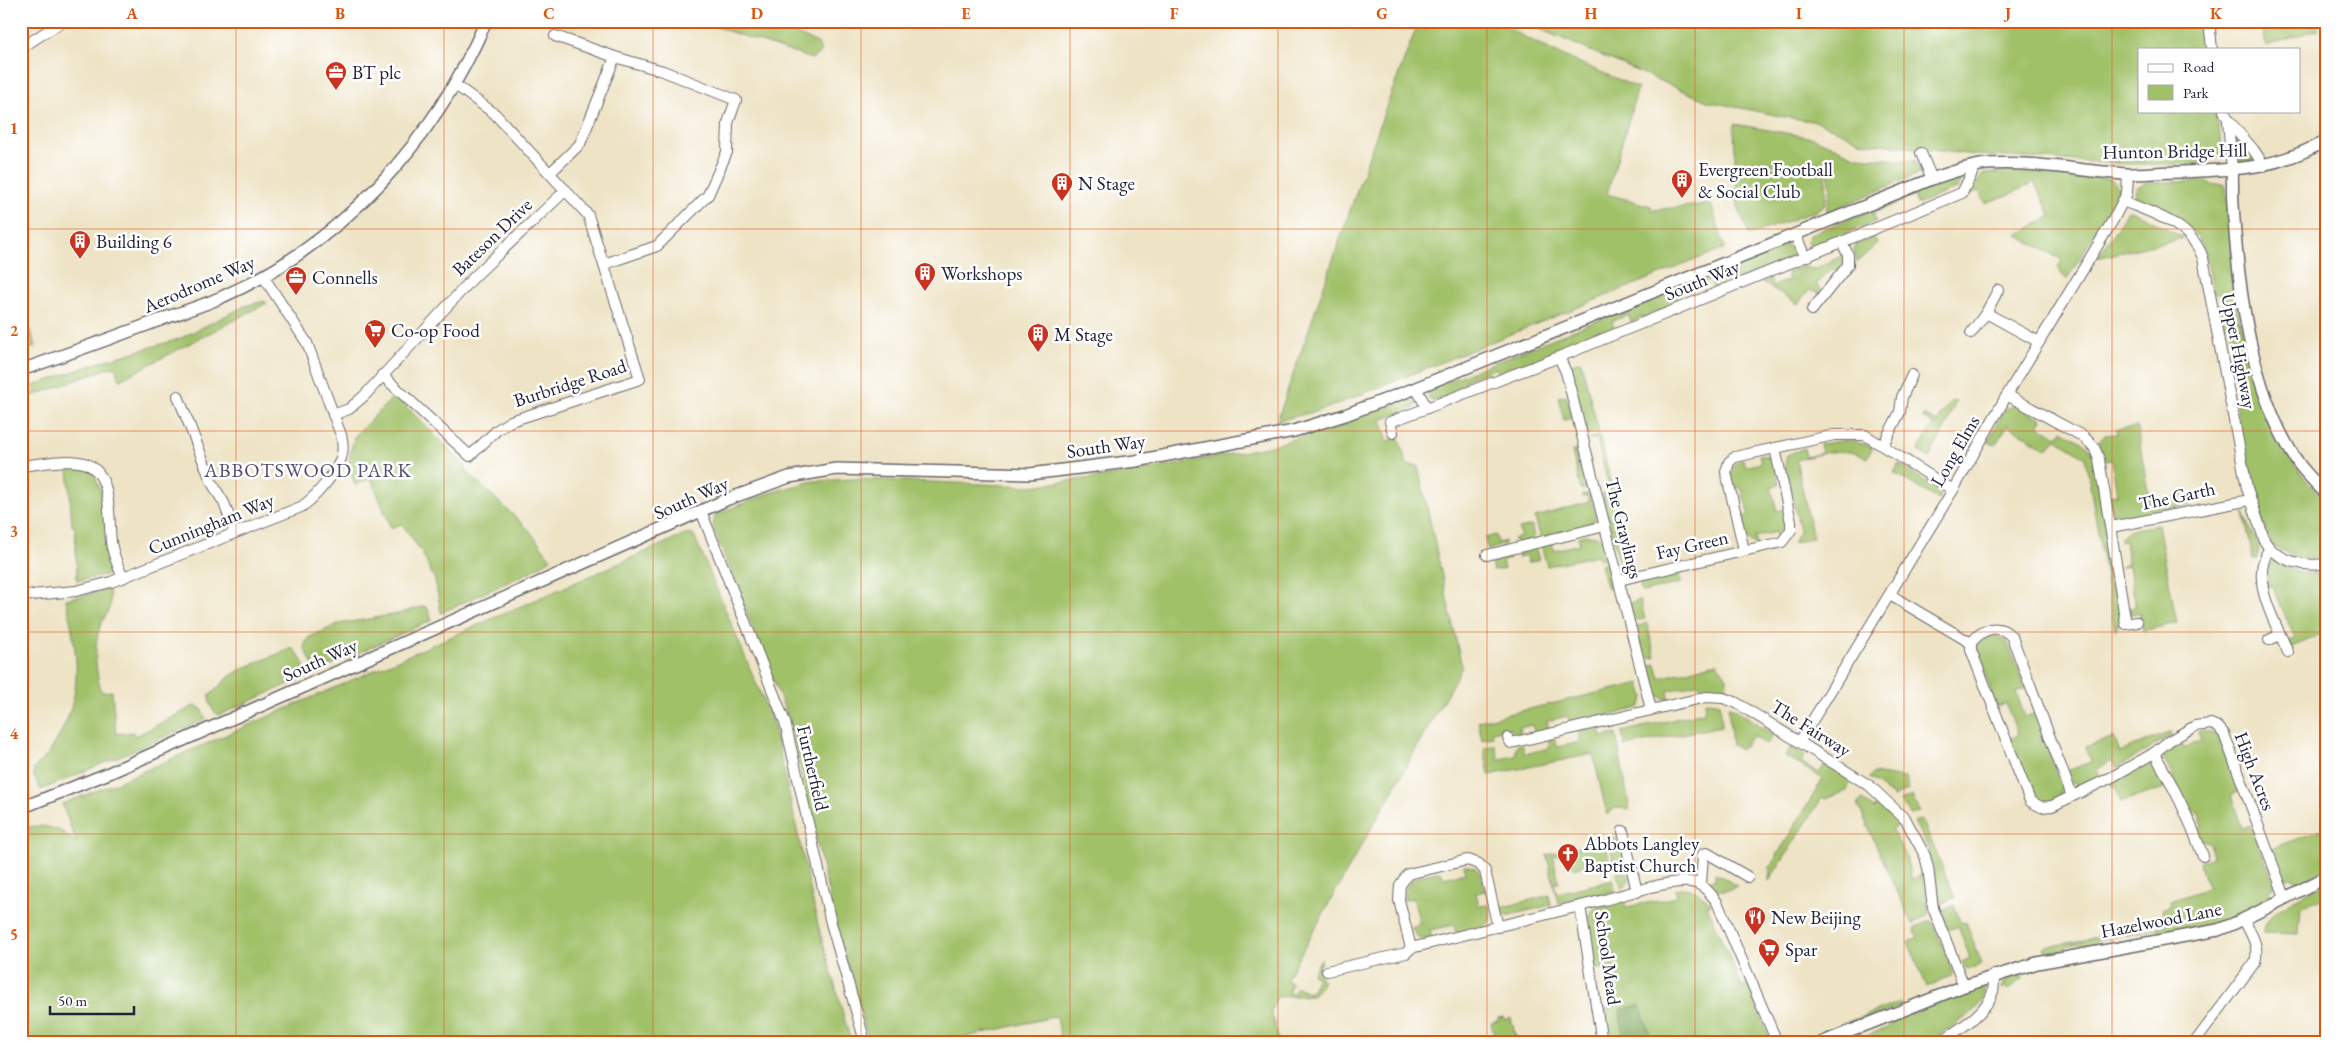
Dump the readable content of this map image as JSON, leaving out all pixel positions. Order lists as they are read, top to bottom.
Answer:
{
  "streets": {
    "street": [
      "Hunton Bridge Hill",
      "Bateson Drive",
      "South Way",
      "Aerodrome Way",
      "Upper Highway",
      "Burbridge Road",
      "Long Elms",
      "The Garth",
      "Cunningham Way",
      "The Graylings",
      "Fay Green",
      "The Fairway",
      "Furtherfield",
      "High Acres",
      "Hazelwood Lane",
      "School Mead"
    ]
  },
  "crossings": [
    ["Hunton Bridge Hill", "South Way"],
    ["Hunton Bridge Hill", "Upper Highway"],
    ["Hunton Bridge Hill", "Long Elms"],
    ["Bateson Drive", "Burbridge Road"],
    ["Bateson Drive", "Cunningham Way"],
    ["South Way", "The Graylings"],
    ["South Way", "Furtherfield"],
    ["Aerodrome Way", "Cunningham Way"],
    ["Upper Highway", "Long Elms"],
    ["Upper Highway", "The Garth"],
    ["Long Elms", "Fay Green"],
    ["Long Elms", "The Fairway"],
    ["The Graylings", "Fay Green"],
    ["The Graylings", "The Fairway"],
    ["The Fairway", "Hazelwood Lane"],
    ["High Acres", "Hazelwood Lane"]
  ],
  "districts": ["ABBOTSWOOD PARK"],
  "places": {
    "office": ["BT plc", "Connells"],
    "building": [
      "Evergreen Football & Social Club",
      "N Stage",
      "Building 6",
      "Workshops",
      "M Stage"
    ],
    "supermarket": ["Co-op Food", "Spar"],
    "church": ["Abbots Langley Baptist Church"],
    "restaurant": ["New Beijing"]
  },
  "legend": ["Road", "Park"],
  "scale_bar": "50 m",
  "grid": {
    "columns": [
      "A",
      "B",
      "C",
      "D",
      "E",
      "F",
      "G",
      "H",
      "I",
      "J",
      "K"
    ],
    "rows": [
      "1",
      "2",
      "3",
      "4",
      "5"
    ]
  }
}
